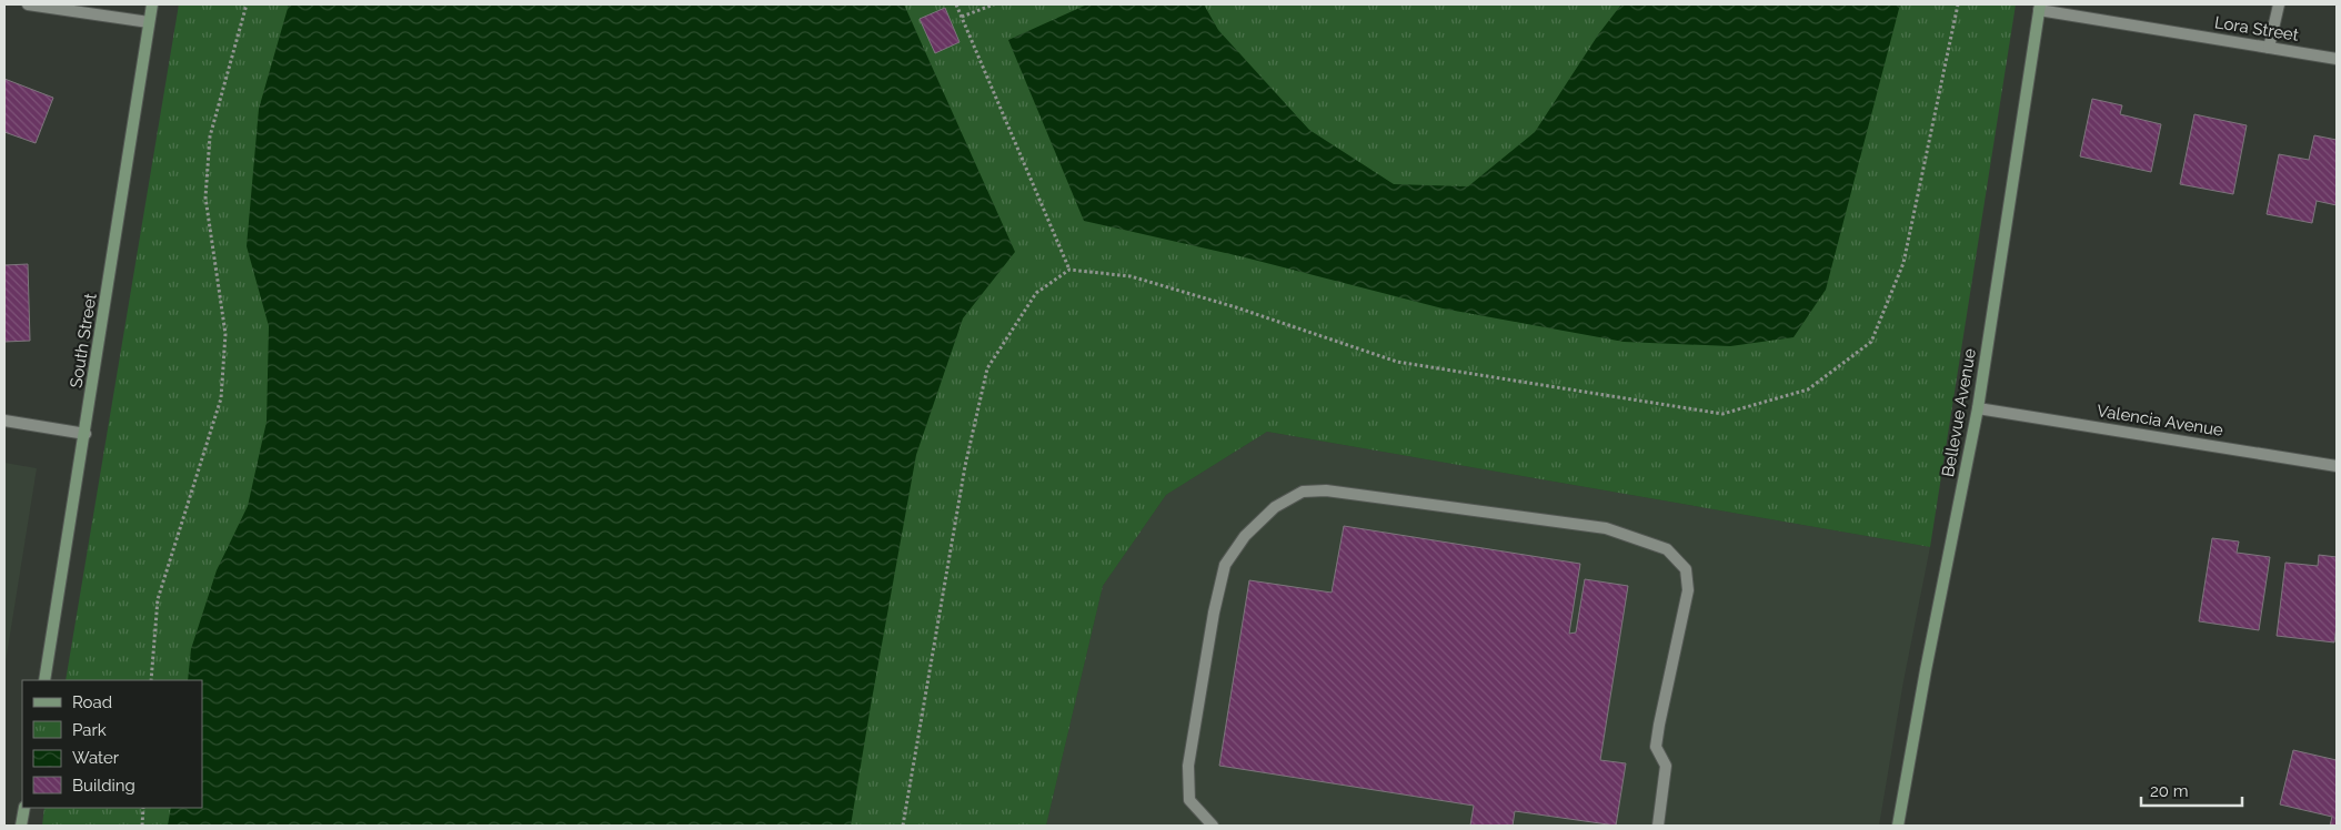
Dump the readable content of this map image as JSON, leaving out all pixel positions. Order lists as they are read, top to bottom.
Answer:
{
  "streets": {
    "street": [
      "Lora Street",
      "South Street",
      "Bellevue Avenue",
      "Valencia Avenue"
    ]
  },
  "crossings": [
    ["Lora Street", "Bellevue Avenue"],
    ["Bellevue Avenue", "Valencia Avenue"]
  ],
  "legend": [
    "Road",
    "Park",
    "Water",
    "Building"
  ],
  "scale_bar": "20 m"
}
